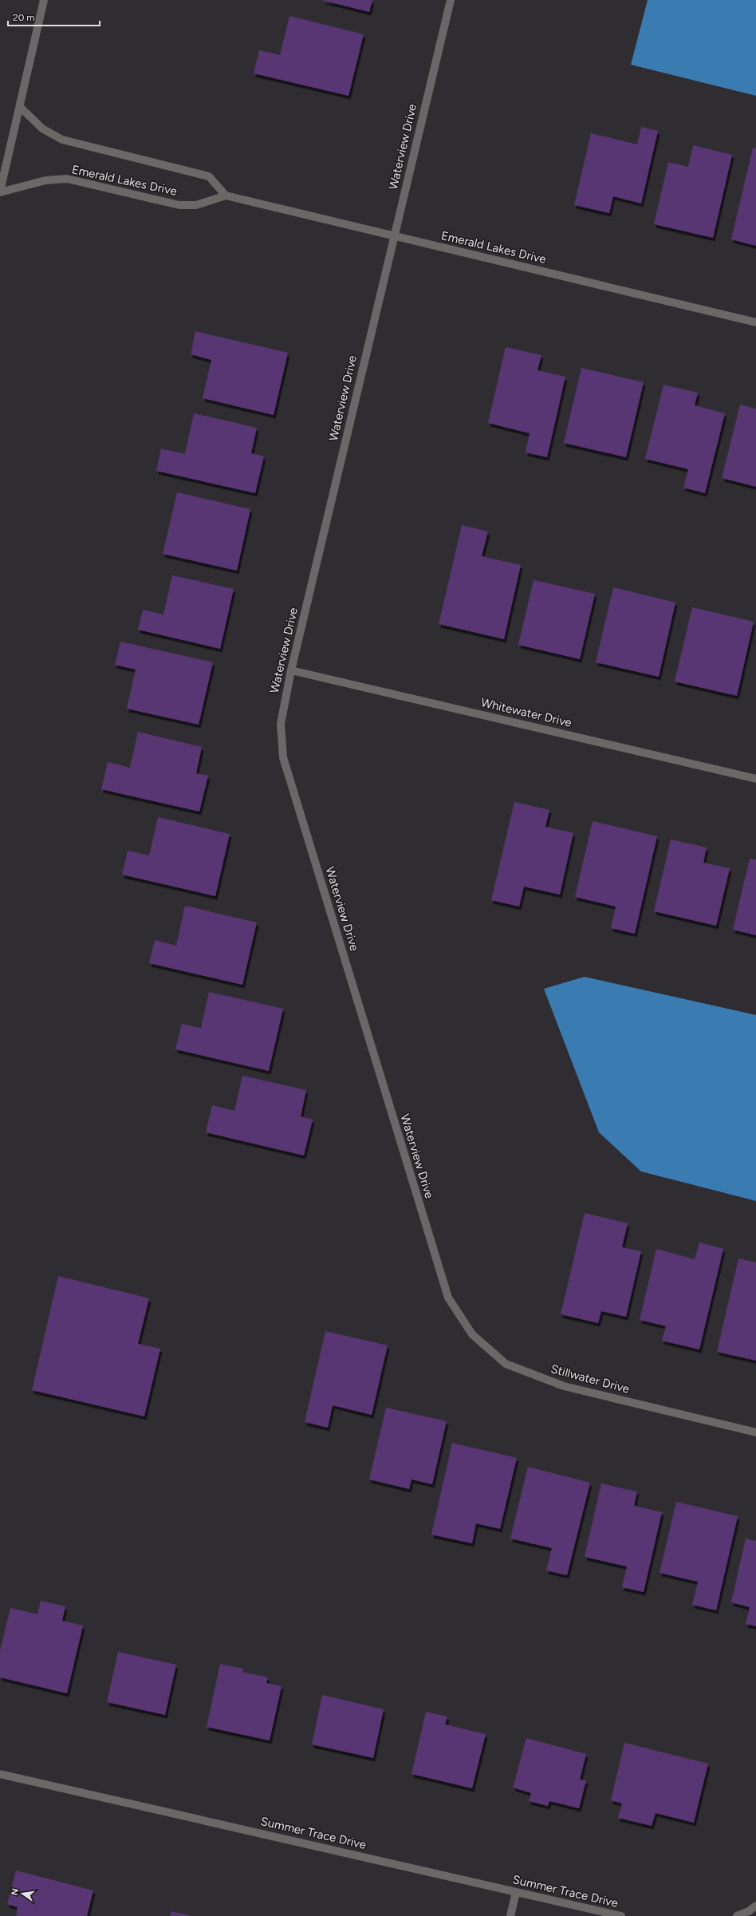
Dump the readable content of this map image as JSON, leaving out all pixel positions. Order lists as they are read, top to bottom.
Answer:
{
  "streets": {
    "street": [
      "Waterview Drive",
      "Emerald Lakes Drive",
      "Whitewater Drive",
      "Stillwater Drive",
      "Summer Trace Drive"
    ]
  },
  "crossings": [
    ["Waterview Drive", "Emerald Lakes Drive"],
    ["Waterview Drive", "Whitewater Drive"],
    ["Waterview Drive", "Stillwater Drive"]
  ],
  "scale_bar": "20 m",
  "north": "left"
}
